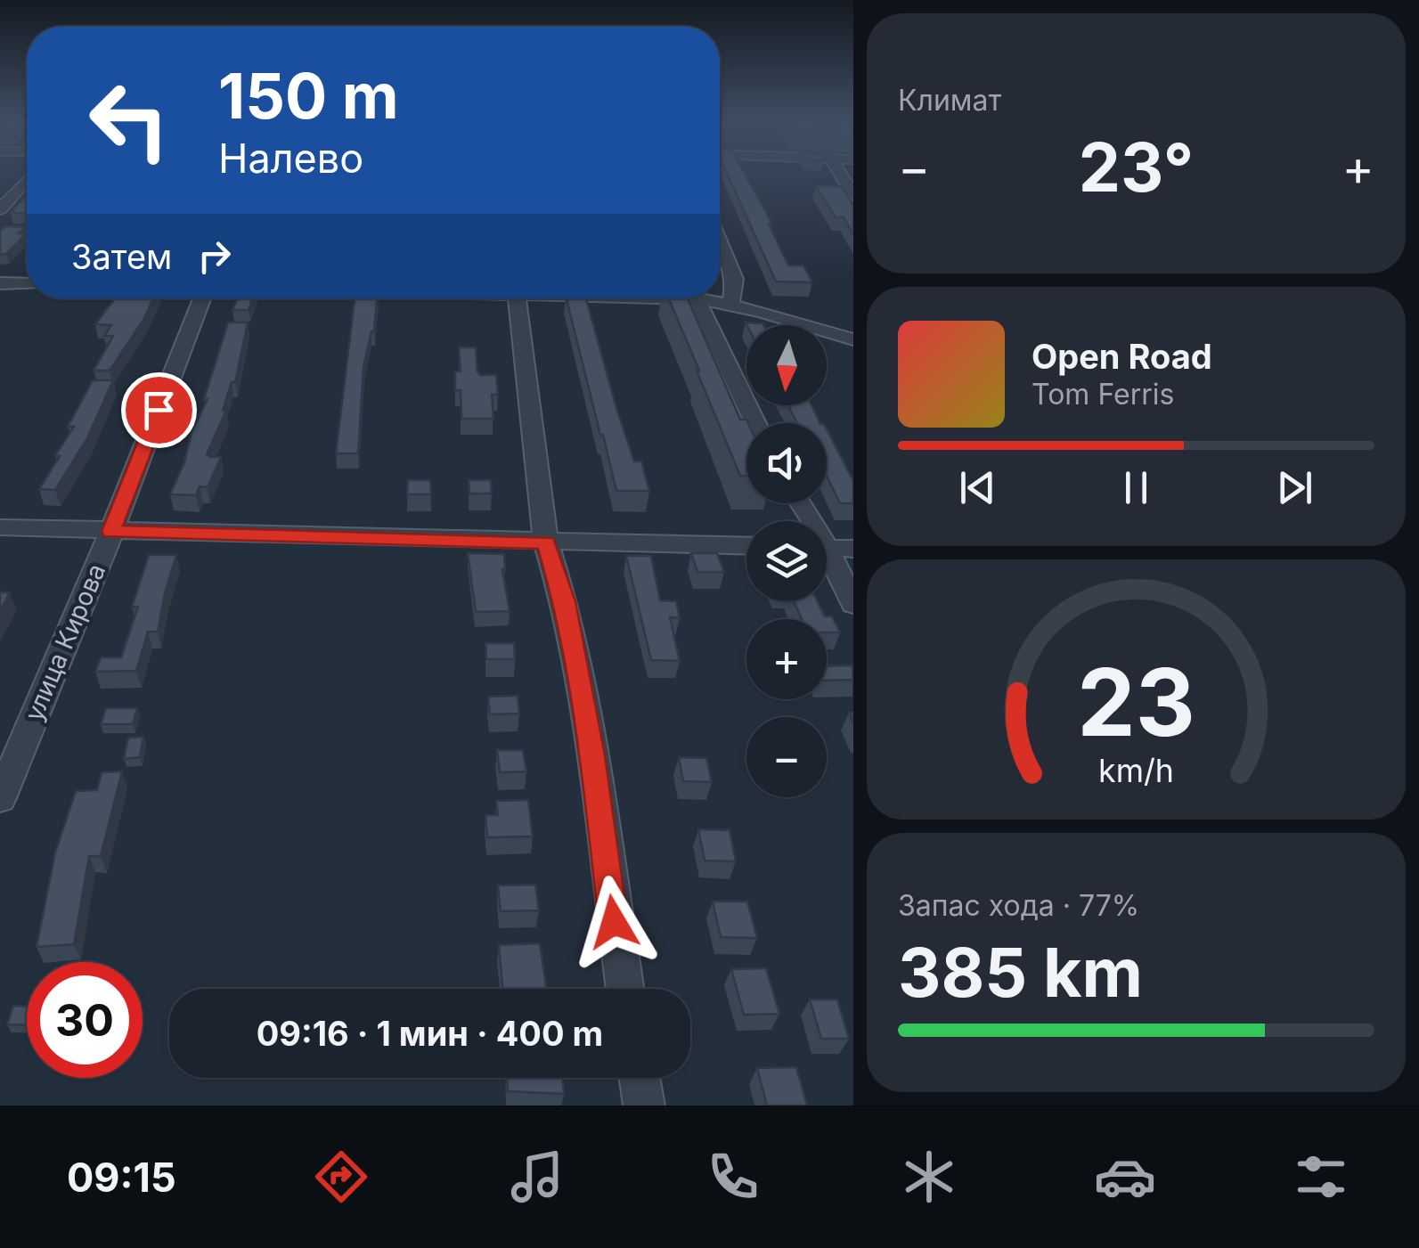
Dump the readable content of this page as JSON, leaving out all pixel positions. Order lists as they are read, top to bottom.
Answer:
{
  "streets": {
    "street": ["улица Кирова"]
  },
  "north": "bottom",
  "page": {
    "tile": [
      "Климат",
      ["Запас хода · 77%", "385 km"]
    ],
    "turn": ["150 m", "Налево"],
    "heat": ["−", "23°", "+"],
    "then": "Затем",
    "song": ["Open Road", "Tom Ferris"],
    "map_buttons": ["+", "−"],
    "limit": "30",
    "trip": "09:16 · 1 мин · 400 m",
    "tabs": "09:15",
    "gauge": ["23", "km/h"]
  }
}
